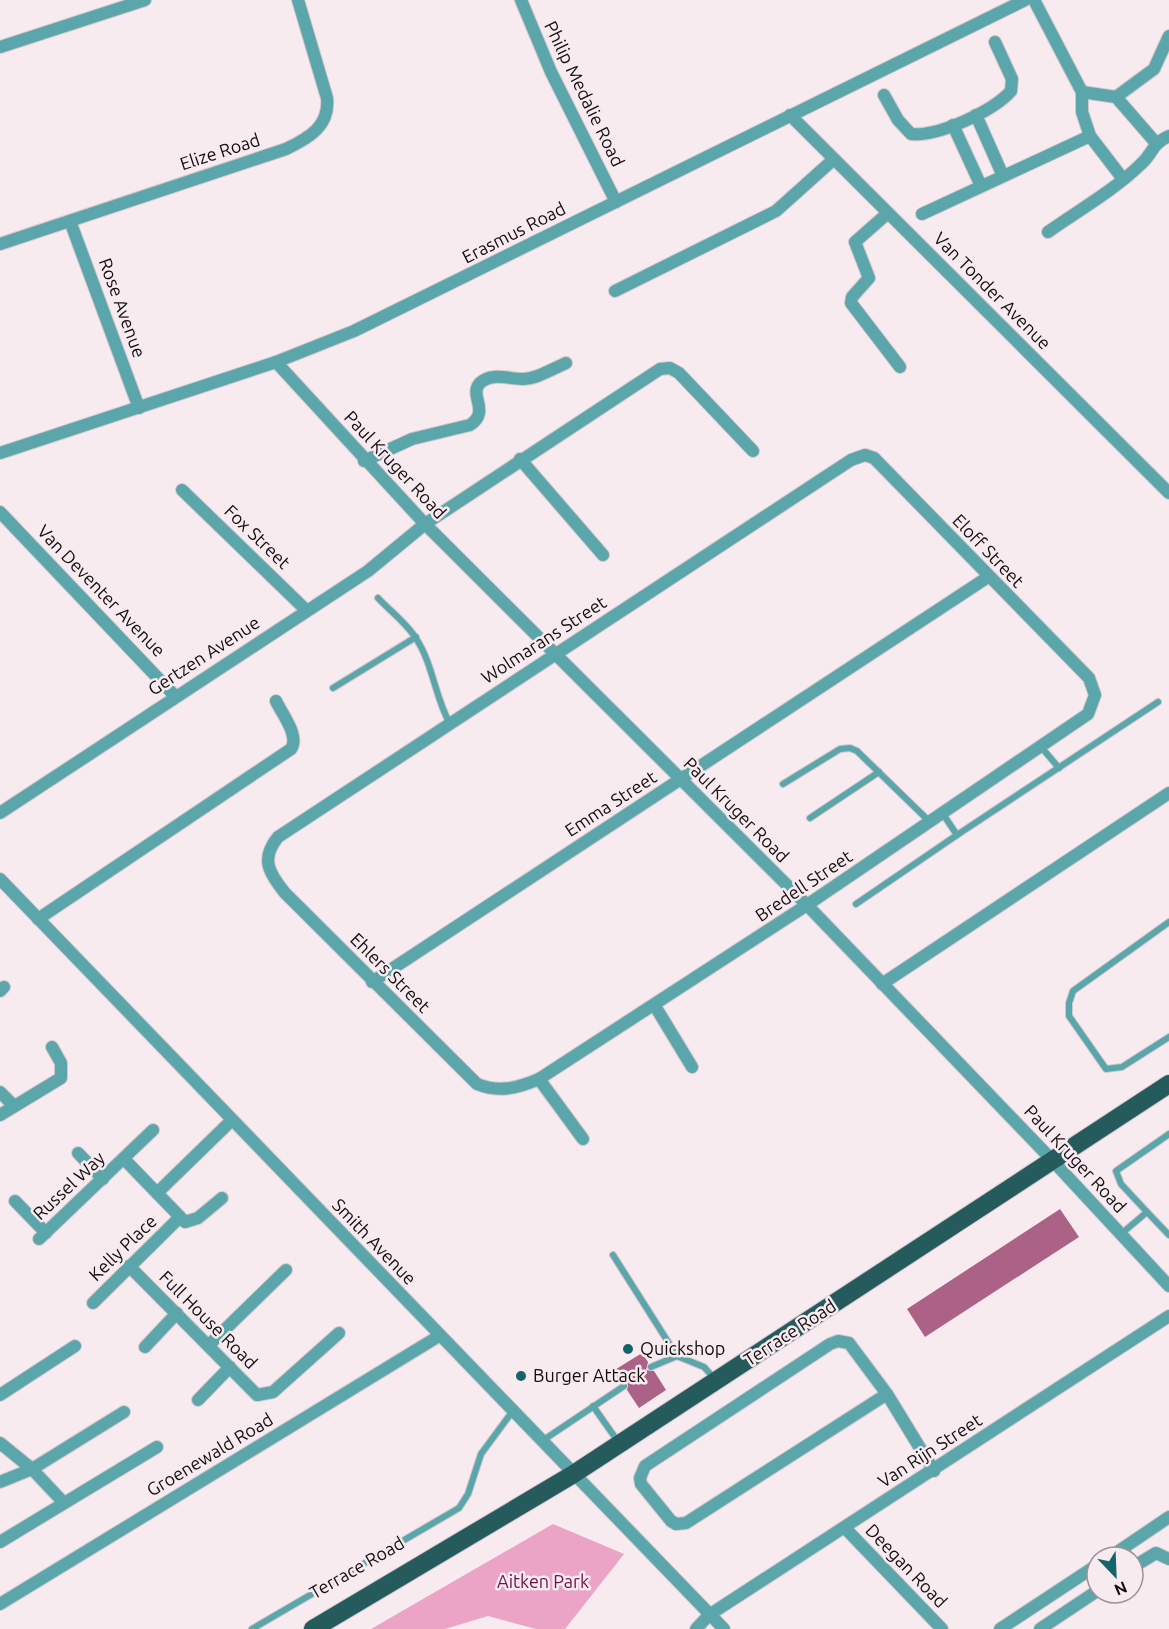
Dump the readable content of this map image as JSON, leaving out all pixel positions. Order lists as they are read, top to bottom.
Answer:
{
  "streets": {
    "main road": ["Terrace Road"],
    "street": [
      "Philip Medalie Road",
      "Elize Road",
      "Erasmus Road",
      "Van Tonder Avenue",
      "Rose Avenue",
      "Paul Kruger Road",
      "Fox Street",
      "Eloff Street",
      "Van Deventer Avenue",
      "Wolmarans Street",
      "Gertzen Avenue",
      "Emma Street",
      "Bredell Street",
      "Ehlers Street",
      "Russel Way",
      "Smith Avenue",
      "Kelly Place",
      "Full House Road",
      "Van Rijn Street",
      "Groenewald Road",
      "Deegan Road"
    ]
  },
  "crossings": [
    ["Philip Medalie Road", "Erasmus Road"],
    ["Elize Road", "Rose Avenue"],
    ["Erasmus Road", "Van Tonder Avenue"],
    ["Erasmus Road", "Rose Avenue"],
    ["Erasmus Road", "Paul Kruger Road"],
    ["Paul Kruger Road", "Wolmarans Street"],
    ["Paul Kruger Road", "Gertzen Avenue"],
    ["Paul Kruger Road", "Emma Street"],
    ["Paul Kruger Road", "Bredell Street"],
    ["Paul Kruger Road", "Terrace Road"],
    ["Fox Street", "Gertzen Avenue"],
    ["Eloff Street", "Wolmarans Street"],
    ["Eloff Street", "Emma Street"],
    ["Eloff Street", "Bredell Street"],
    ["Van Deventer Avenue", "Gertzen Avenue"],
    ["Wolmarans Street", "Ehlers Street"],
    ["Emma Street", "Ehlers Street"],
    ["Bredell Street", "Ehlers Street"],
    ["Russel Way", "Kelly Place"],
    ["Smith Avenue", "Terrace Road"],
    ["Smith Avenue", "Van Rijn Street"],
    ["Smith Avenue", "Groenewald Road"],
    ["Kelly Place", "Full House Road"],
    ["Van Rijn Street", "Deegan Road"]
  ],
  "parks": ["Aitken Park"],
  "places": ["Quickshop", "Burger Attack"],
  "north": "bottom right"
}
